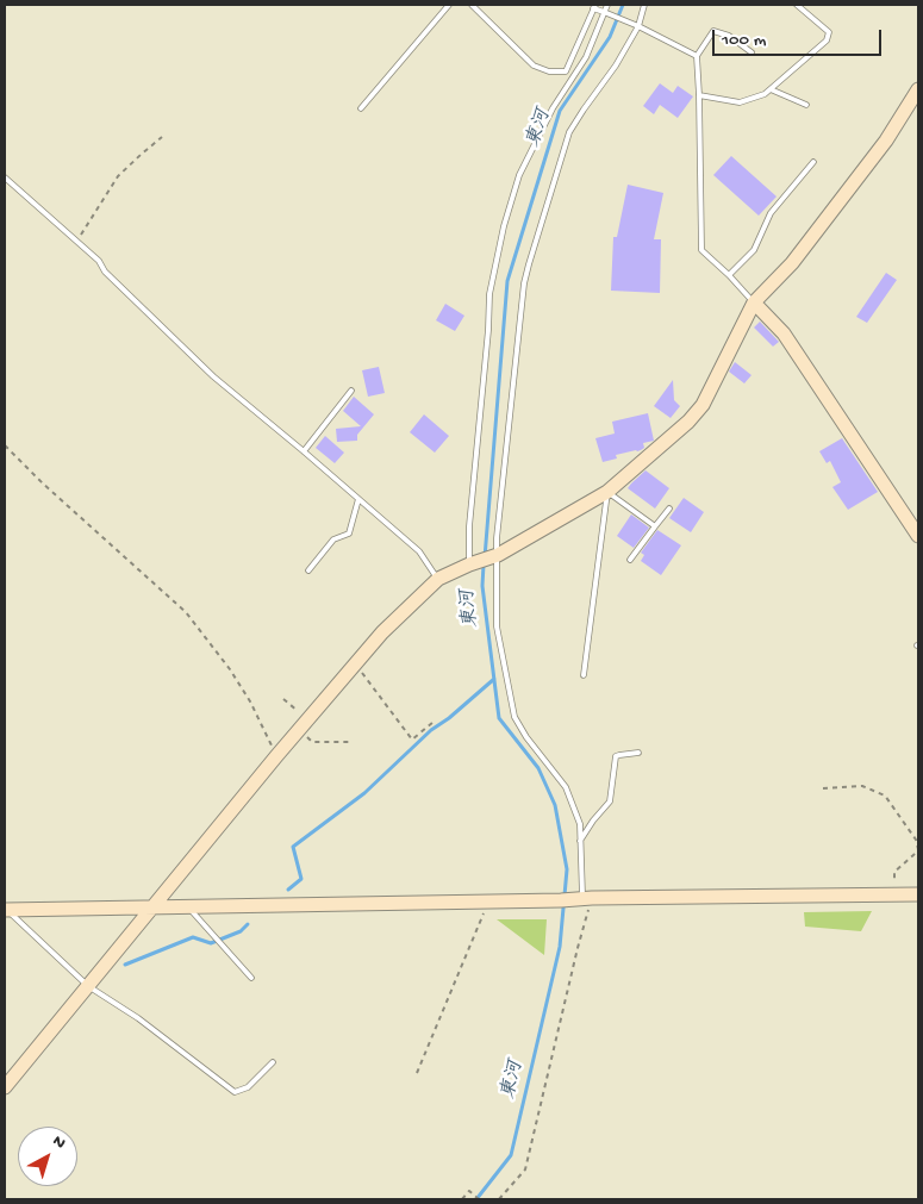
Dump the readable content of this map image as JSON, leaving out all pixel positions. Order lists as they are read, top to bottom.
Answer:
{
  "water": ["東河"],
  "scale_bar": "100 m",
  "north": "top right"
}
